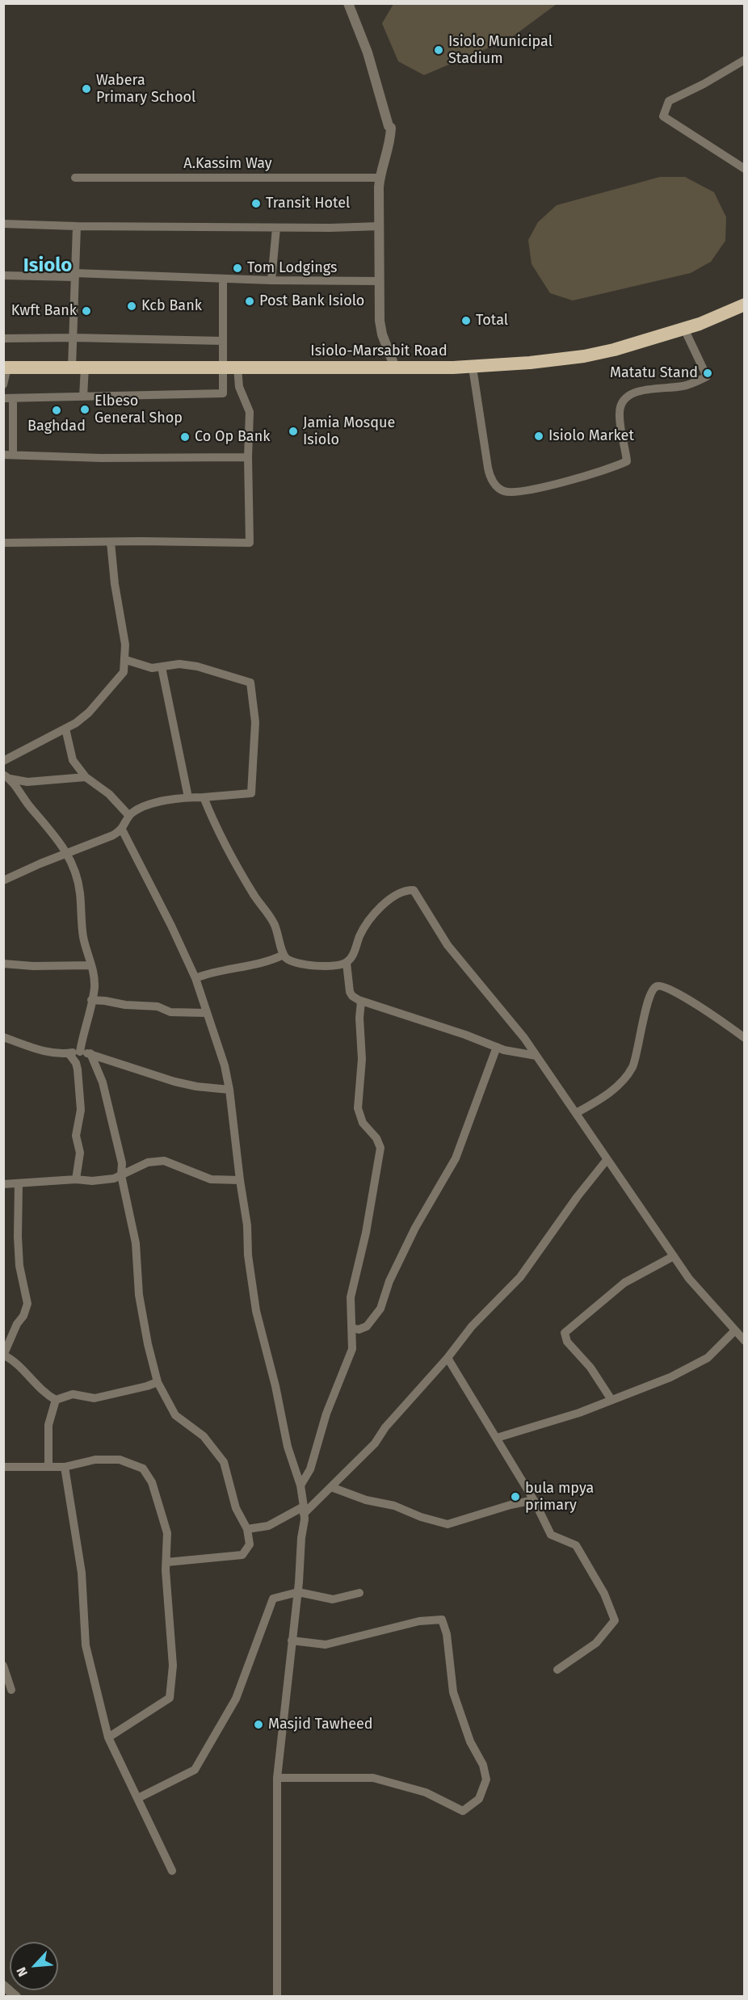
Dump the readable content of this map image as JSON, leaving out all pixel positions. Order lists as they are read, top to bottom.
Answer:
{
  "streets": {
    "highway": ["Isiolo-Marsabit Road"],
    "street": ["A.Kassim Way"]
  },
  "districts": ["Isiolo"],
  "places": [
    "Isiolo Municipal Stadium",
    "Wabera Primary School",
    "Transit Hotel",
    "Tom Lodgings",
    "Post Bank Isiolo",
    "Kcb Bank",
    "Kwft Bank",
    "Total",
    "Matatu Stand",
    "Elbeso General Shop",
    "Baghdad",
    "Jamia Mosque Isiolo",
    "Isiolo Market",
    "Co Op Bank",
    "bula mpya primary",
    "Masjid Tawheed"
  ],
  "north": "bottom left"
}
